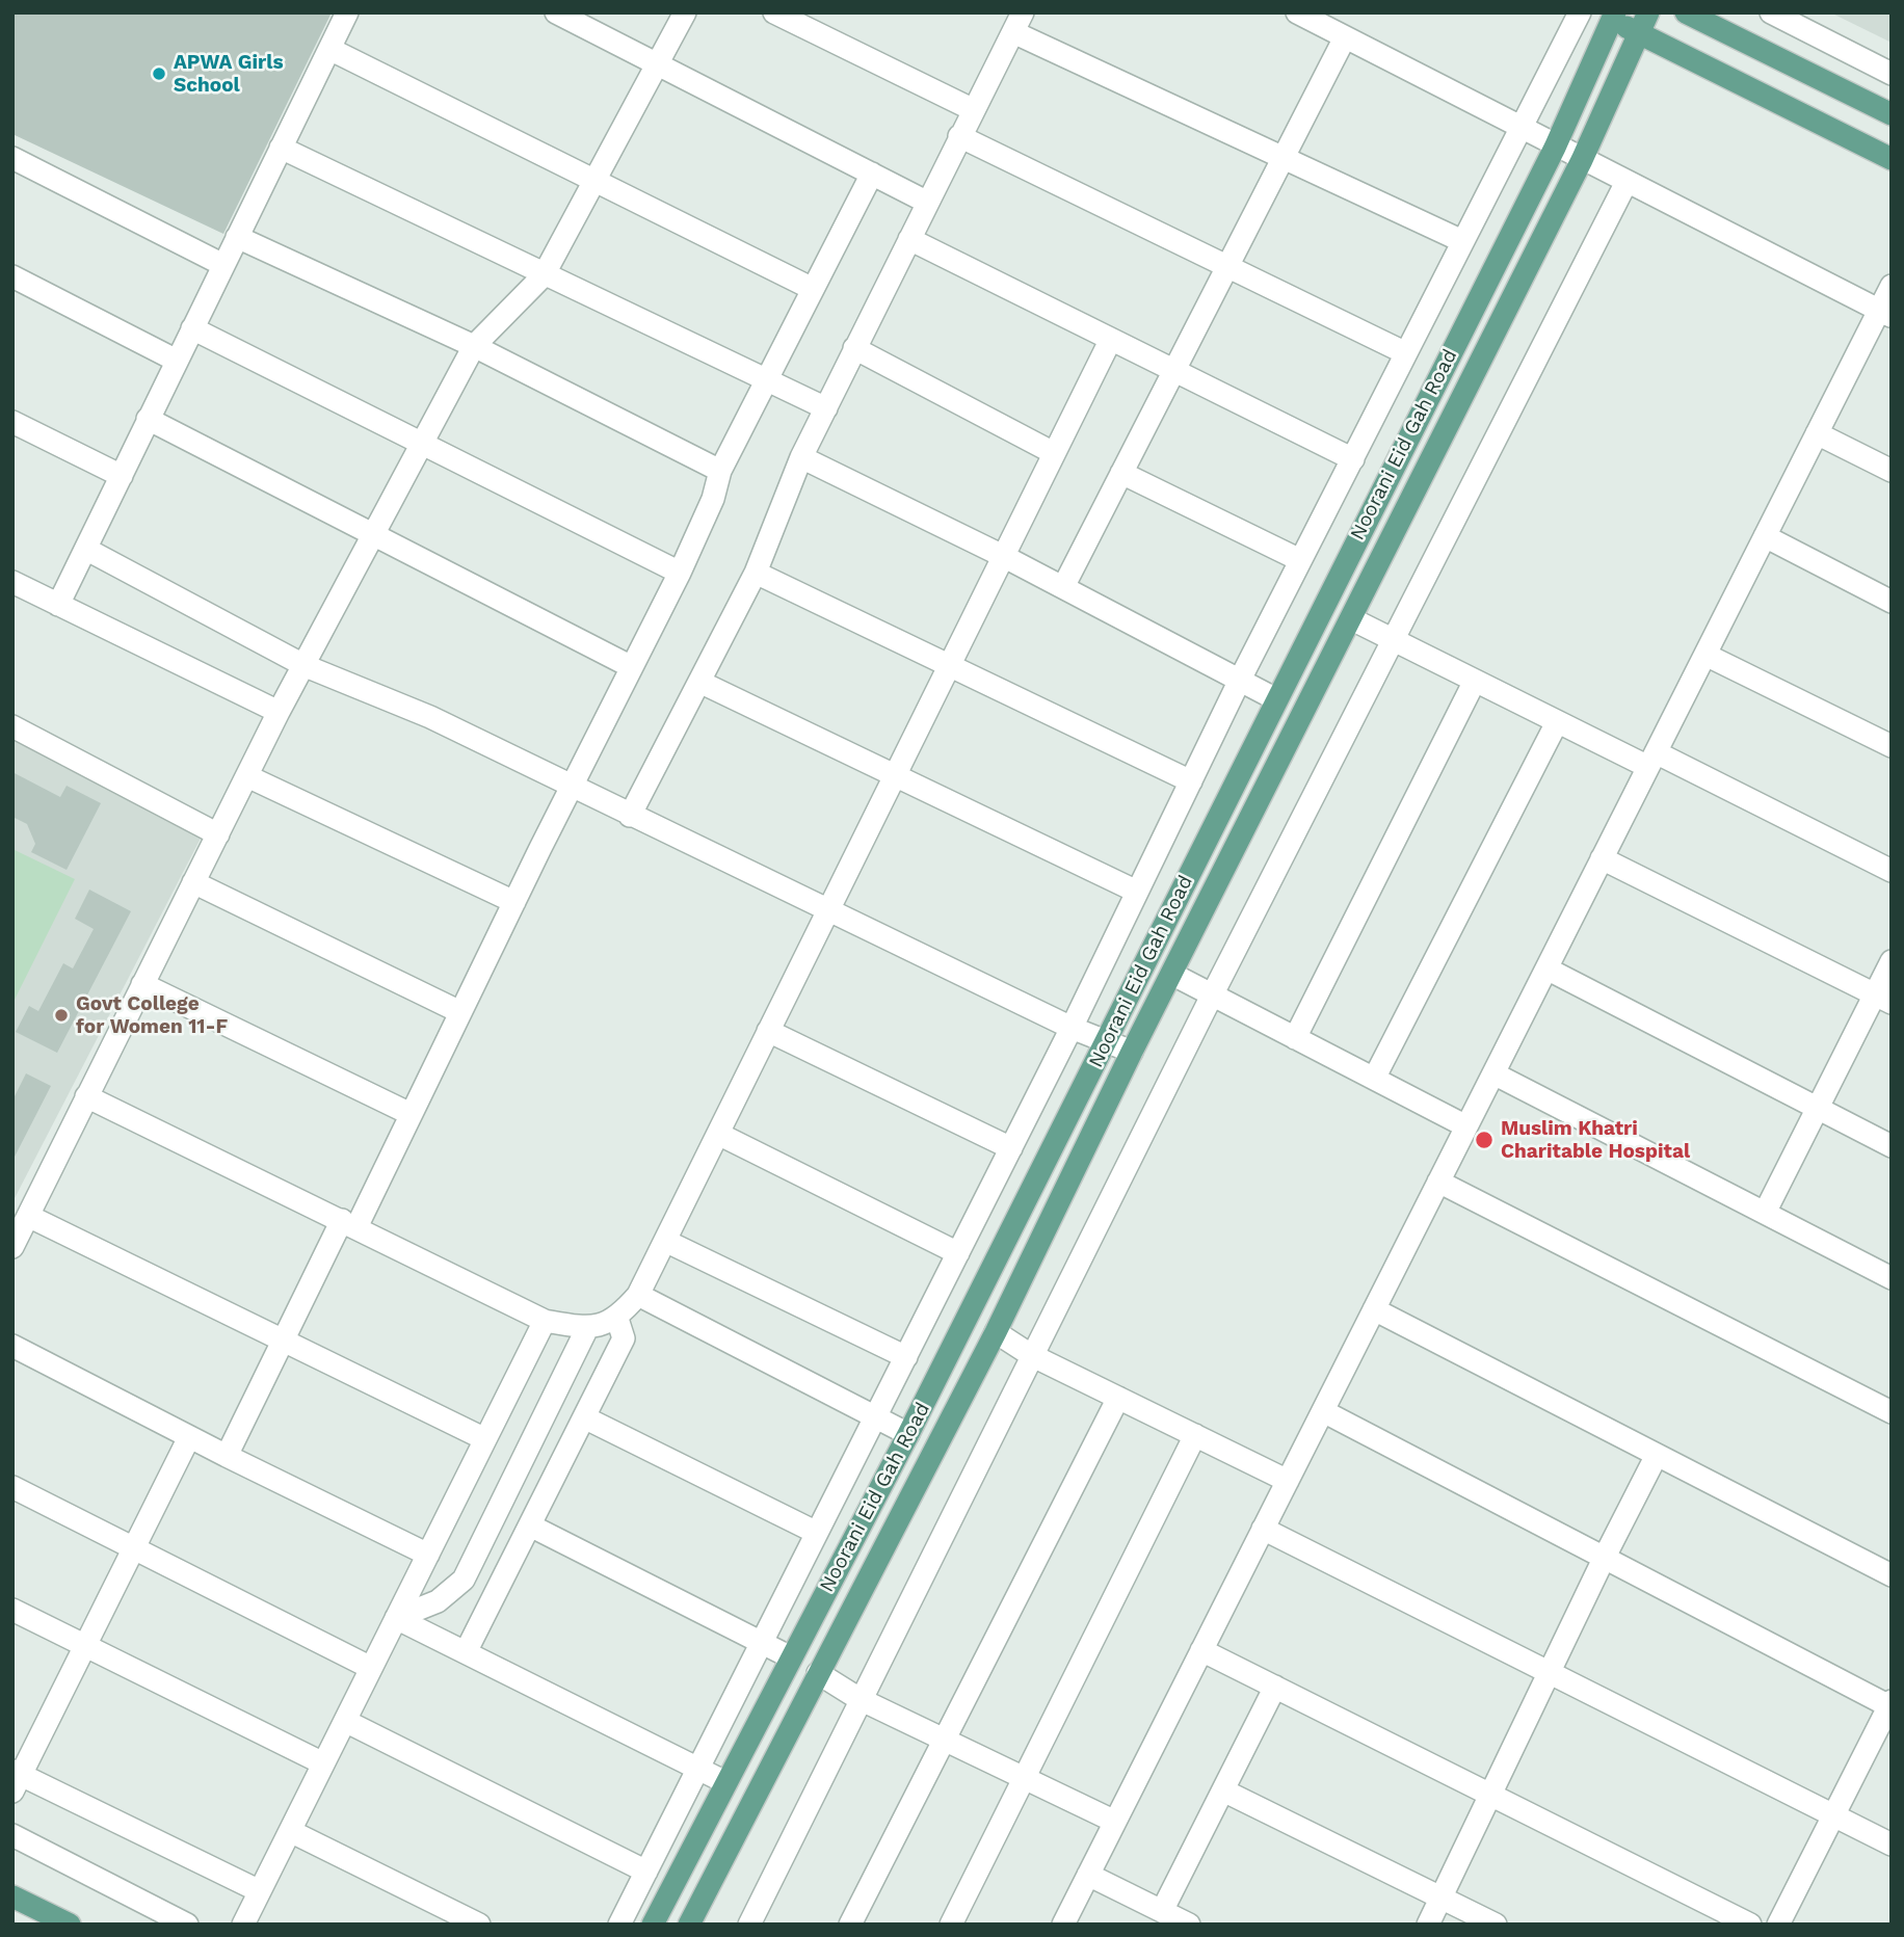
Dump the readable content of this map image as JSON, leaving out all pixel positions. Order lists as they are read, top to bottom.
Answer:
{
  "streets": {
    "main road": ["Noorani Eid Gah Road"]
  },
  "places": ["APWA Girls School", "Govt College for Women 11-F", "Muslim Khatri Charitable Hospital"]
}
